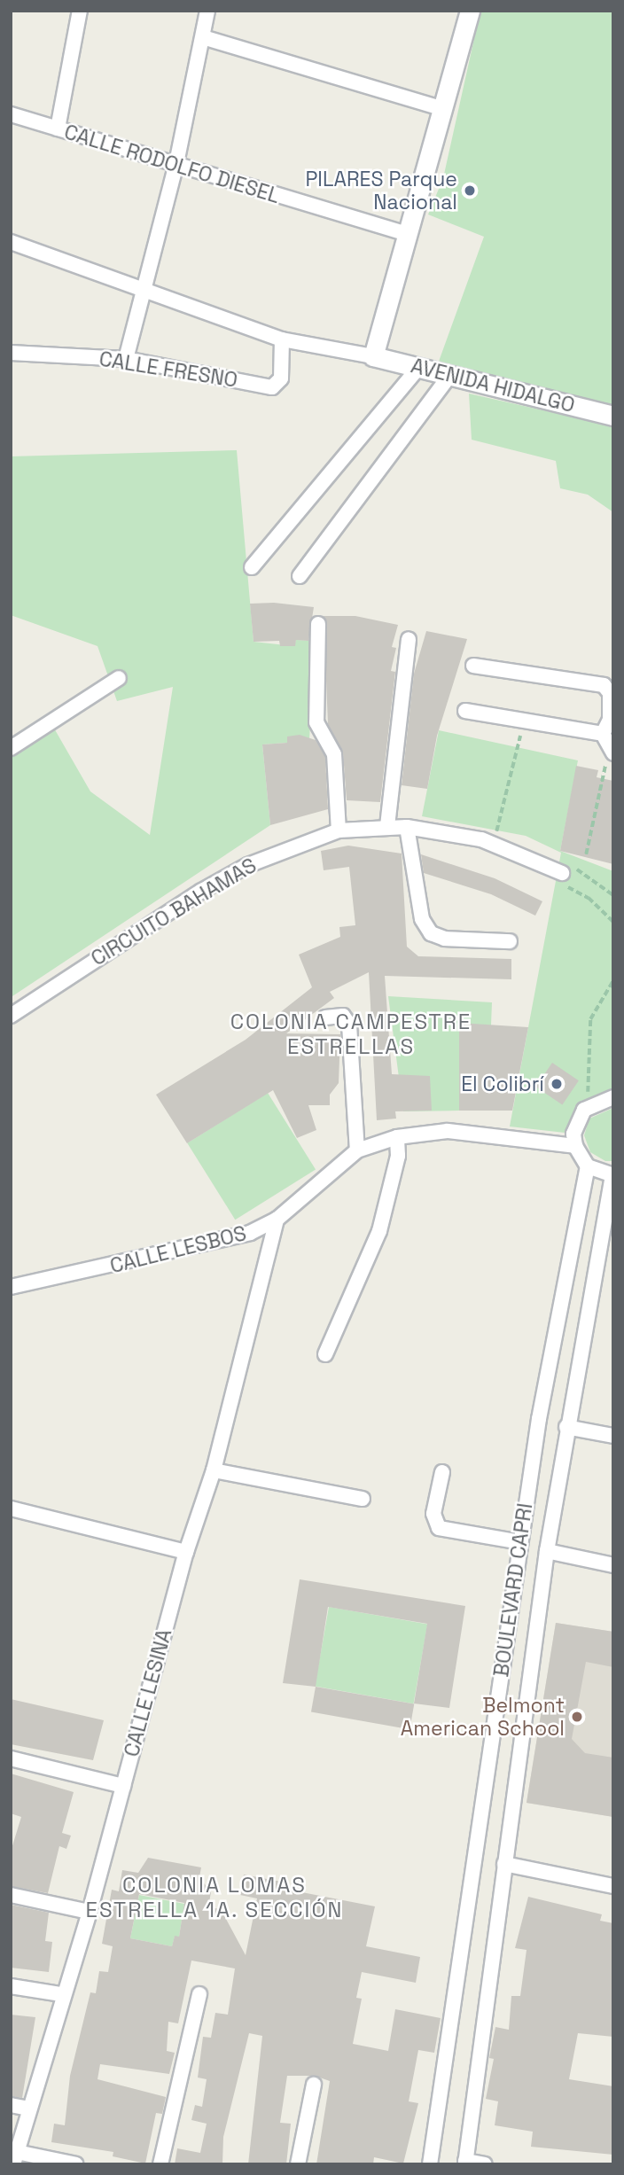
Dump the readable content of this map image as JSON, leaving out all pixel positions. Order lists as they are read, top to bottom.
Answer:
{
  "streets": {
    "street": [
      "CALLE RODOLFO DIESEL",
      "CALLE FRESNO",
      "AVENIDA HIDALGO",
      "CIRCUITO BAHAMAS",
      "CALLE LESBOS",
      "BOULEVARD CAPRI",
      "CALLE LESINA"
    ]
  },
  "crossings": [
    ["CALLE LESBOS", "CALLE LESINA"]
  ],
  "districts": ["COLONIA CAMPESTRE ESTRELLAS", "COLONIA LOMAS ESTRELLA 1A. SECCIÓN"],
  "places": ["PILARES Parque Nacional", "El Colibrí", "Belmont American School"]
}
